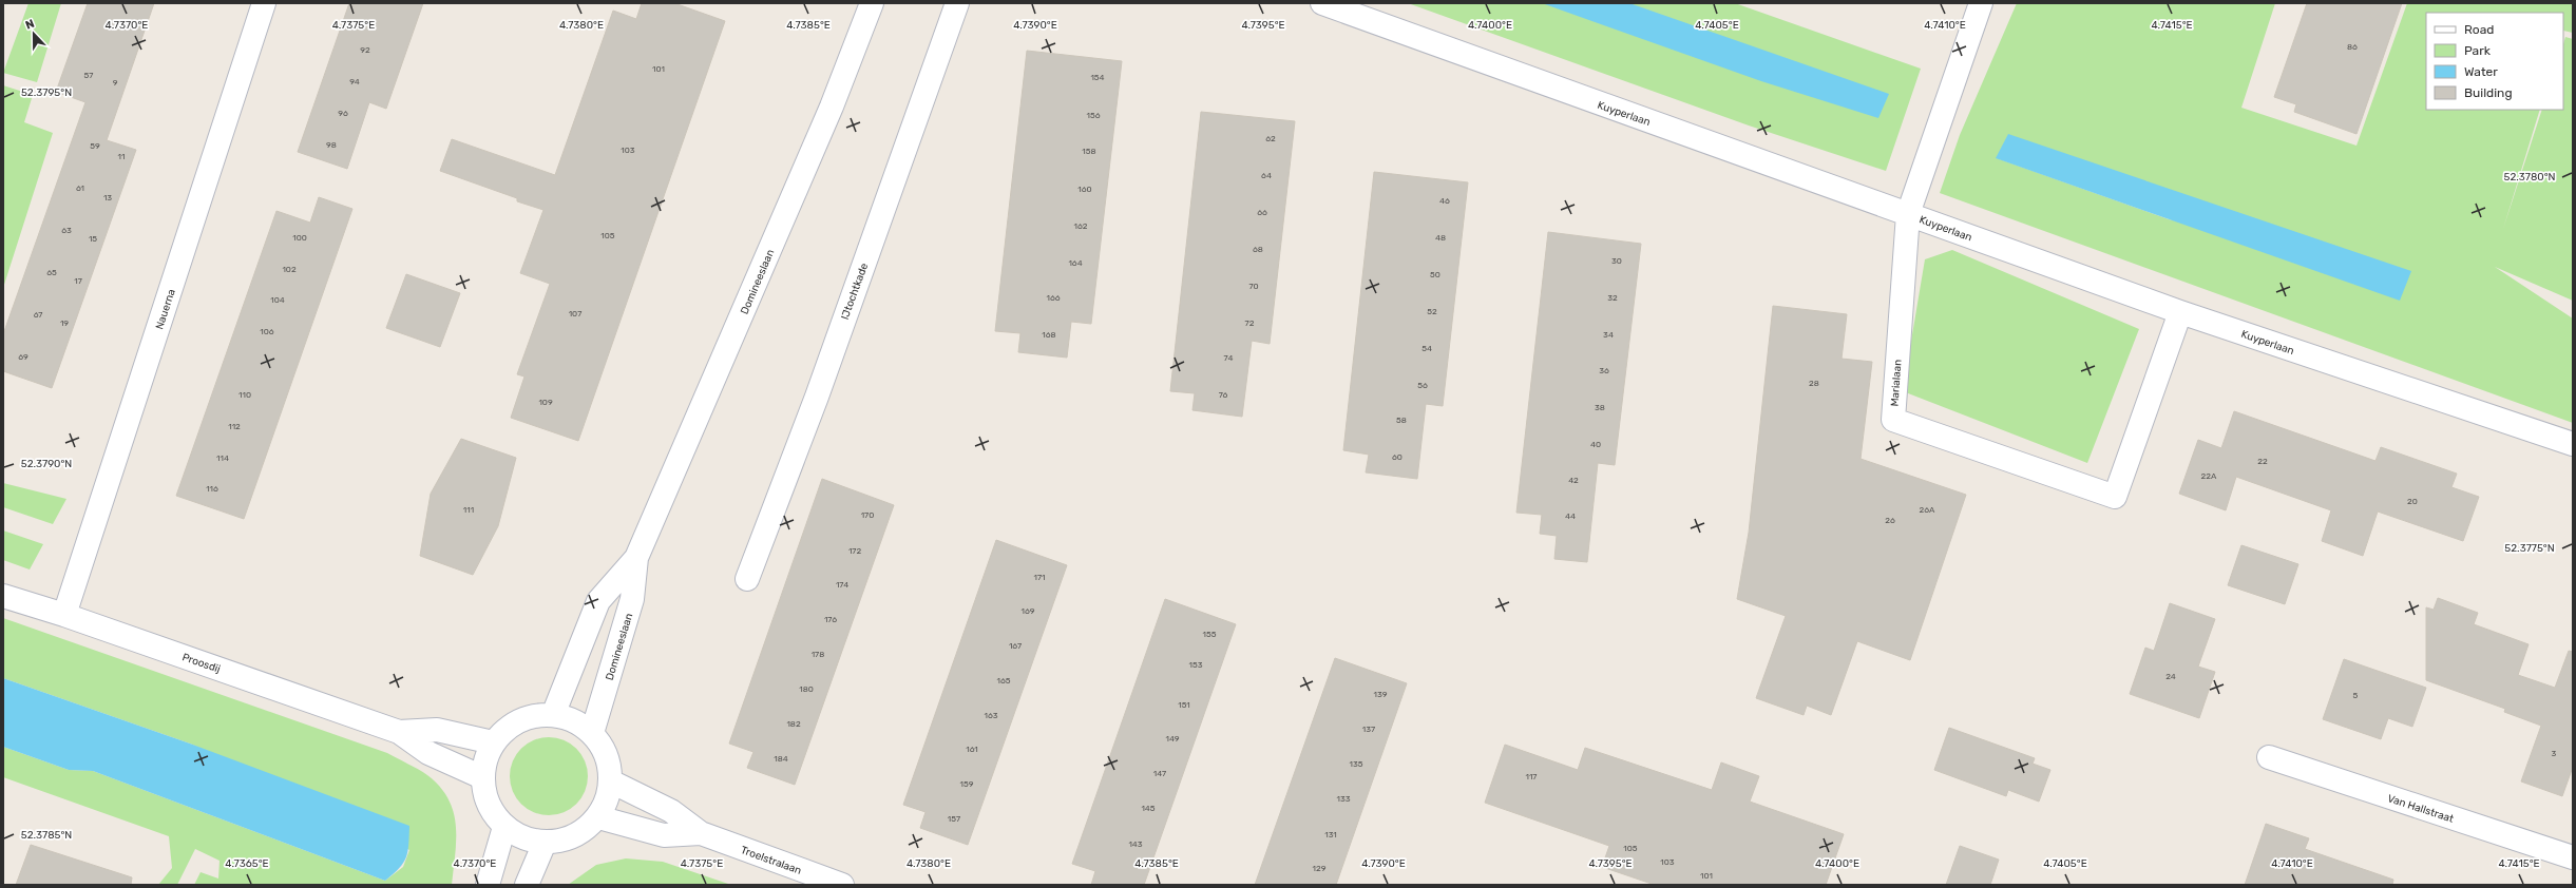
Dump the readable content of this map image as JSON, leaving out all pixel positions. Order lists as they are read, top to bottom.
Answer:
{
  "streets": {
    "street": [
      "Kuyperlaan",
      "Domineeslaan",
      "IJtochtkade",
      "Nauerna",
      "Marialaan",
      "Proosdij",
      "Van Hallstraat",
      "Troelstralaan"
    ]
  },
  "crossings": [
    ["Kuyperlaan", "Marialaan"],
    ["Domineeslaan", "Proosdij"],
    ["Domineeslaan", "Troelstralaan"],
    ["Nauerna", "Proosdij"],
    ["Proosdij", "Troelstralaan"]
  ],
  "house_numbers": [
    "86",
    "92",
    "101",
    "57",
    "154",
    "94",
    "9",
    "96",
    "156",
    "62",
    "98",
    "59",
    "103",
    "158",
    "11",
    "64",
    "61",
    "160",
    "13",
    "46",
    "66",
    "162",
    "63",
    "105",
    "100",
    "48",
    "15",
    "68",
    "30",
    "164",
    "102",
    "65",
    "50",
    "17",
    "70",
    "166",
    "32",
    "104",
    "52",
    "107",
    "67",
    "19",
    "72",
    "106",
    "168",
    "34",
    "54",
    "69",
    "74",
    "36",
    "28",
    "56",
    "110",
    "76",
    "109",
    "38",
    "58",
    "112",
    "40",
    "60",
    "114",
    "22",
    "22A",
    "42",
    "116",
    "20",
    "111",
    "26A",
    "170",
    "44",
    "26",
    "172",
    "171",
    "174",
    "169",
    "176",
    "155",
    "167",
    "178",
    "153",
    "24",
    "165",
    "180",
    "139",
    "5",
    "151",
    "163",
    "182",
    "137",
    "149",
    "161",
    "3",
    "184",
    "135",
    "147",
    "117",
    "159",
    "133",
    "145",
    "157",
    "131",
    "143",
    "105",
    "103",
    "129",
    "101"
  ],
  "legend": [
    "Road",
    "Park",
    "Water",
    "Building"
  ],
  "north": "top",
  "coordinates": [
    "4.7415°E",
    "4.7370°E",
    "4.7375°E",
    "4.7380°E",
    "4.7385°E",
    "4.7390°E",
    "4.7395°E",
    "4.7400°E",
    "4.7405°E",
    "4.7410°E",
    "52.3795°N",
    "52.3780°N",
    "52.3790°N",
    "52.3775°N",
    "52.3785°N",
    "4.7365°E"
  ]
}
